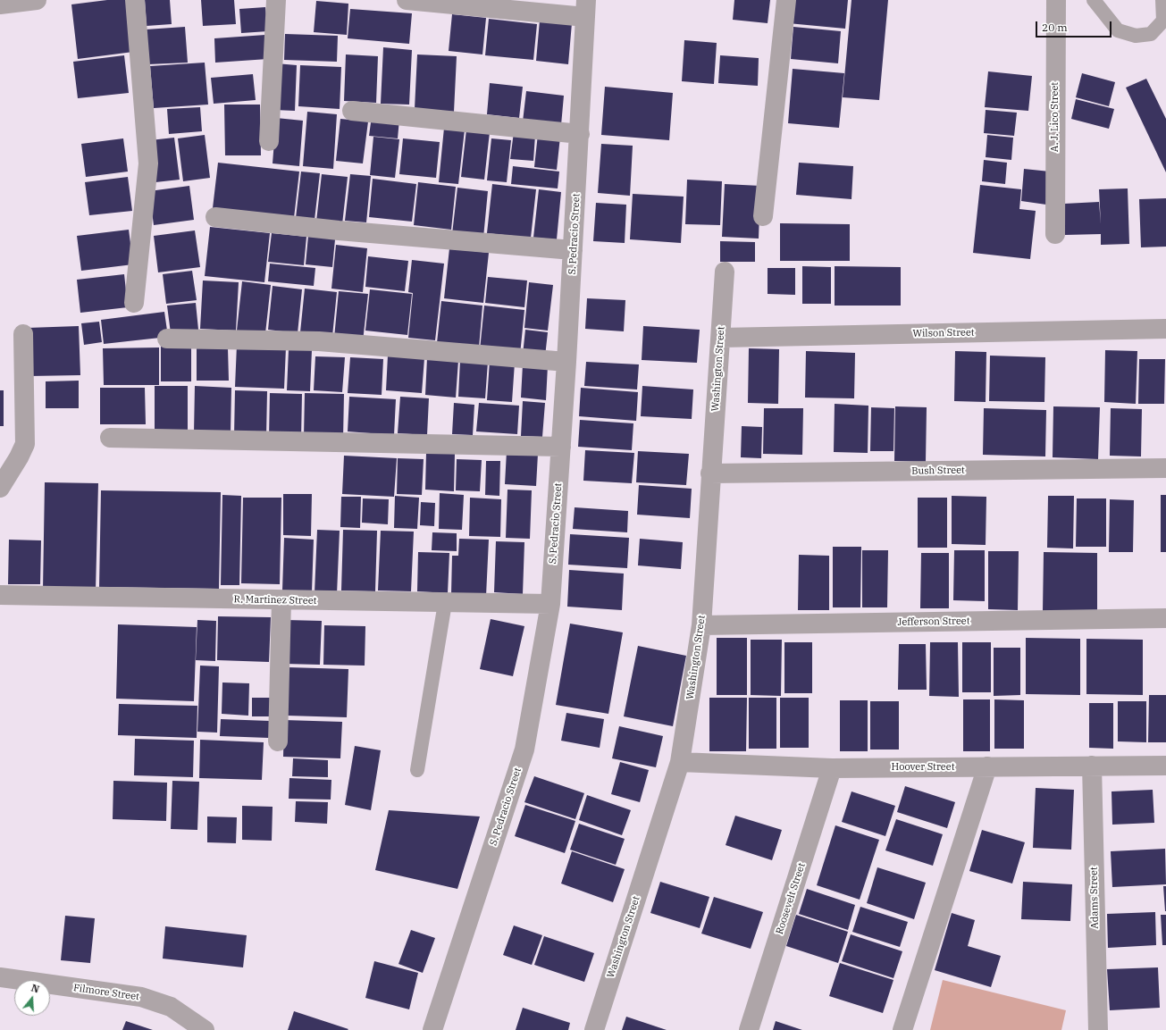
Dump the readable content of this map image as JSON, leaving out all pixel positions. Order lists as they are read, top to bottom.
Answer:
{
  "streets": {
    "street": [
      "A. J. Lico Street",
      "S. Pedracio Street",
      "Wilson Street",
      "Washington Street",
      "Bush Street",
      "R. Martinez Street",
      "Jefferson Street",
      "Hoover Street",
      "Adams Street",
      "Roosevelt Street",
      "Filmore Street"
    ]
  },
  "crossings": [
    ["S. Pedracio Street", "R. Martinez Street"],
    ["Wilson Street", "Washington Street"],
    ["Washington Street", "Bush Street"],
    ["Washington Street", "Jefferson Street"],
    ["Washington Street", "Hoover Street"],
    ["Hoover Street", "Adams Street"],
    ["Hoover Street", "Roosevelt Street"]
  ],
  "scale_bar": "20 m",
  "north": "top"
}
